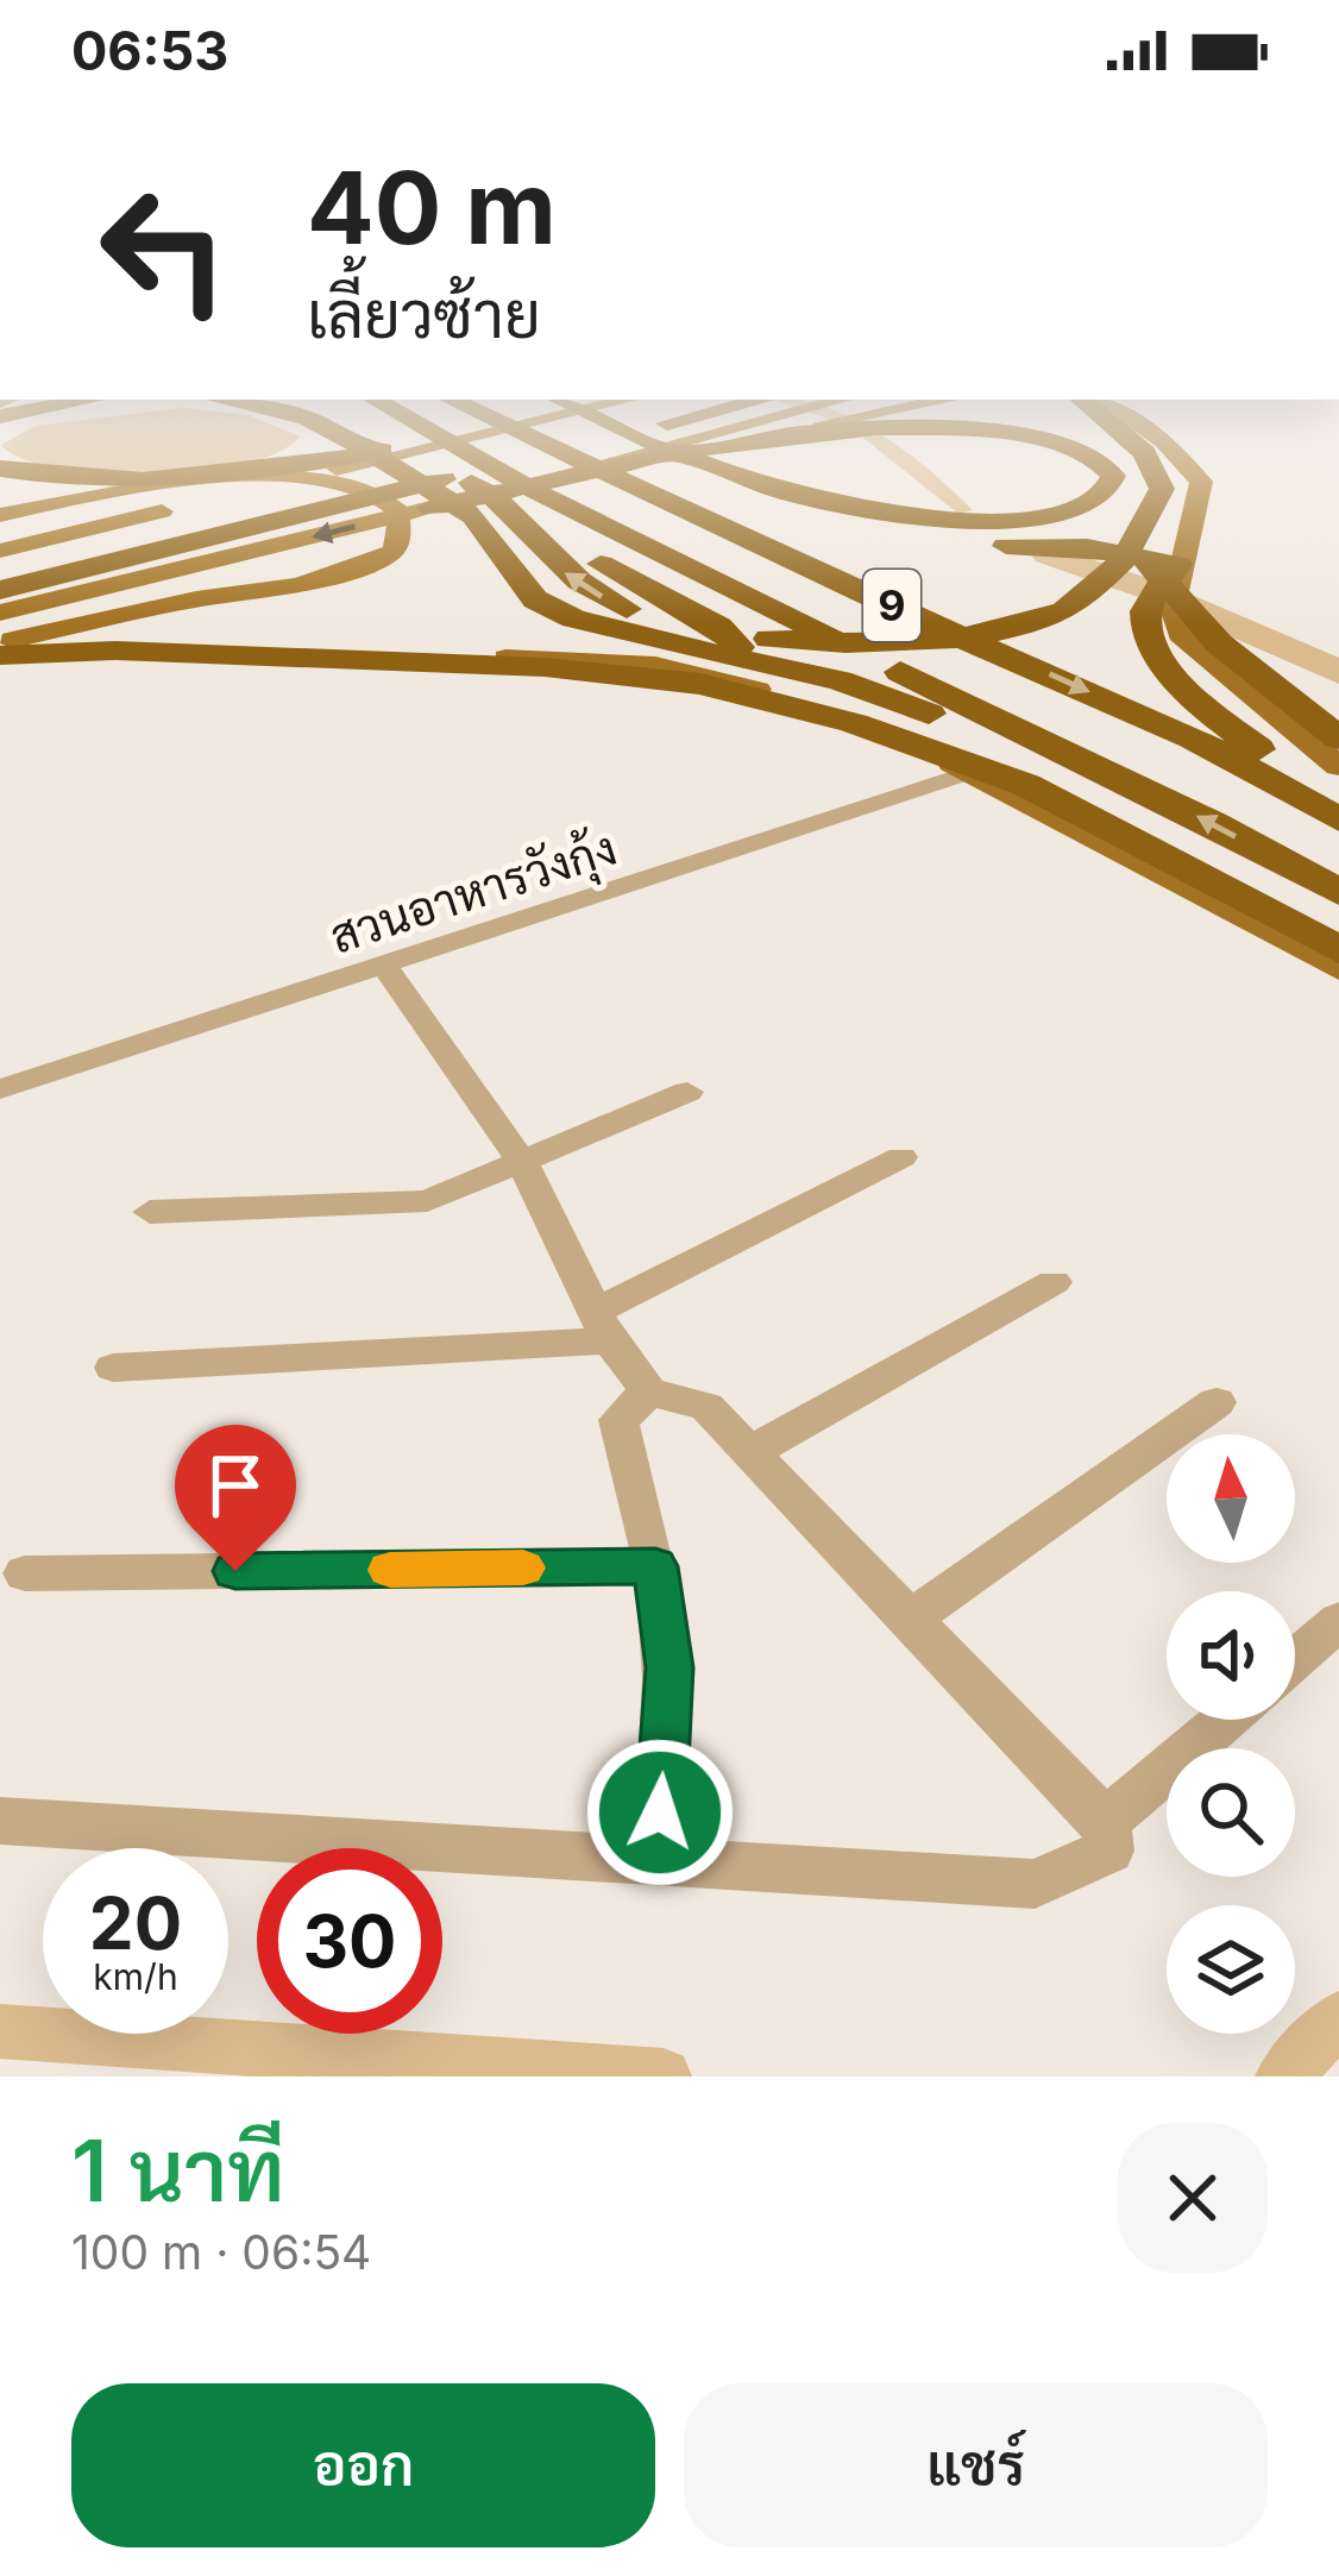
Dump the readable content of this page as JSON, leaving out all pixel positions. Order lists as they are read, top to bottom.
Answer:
{
  "streets": {
    "highway": ["9"],
    "street": ["สวนอาหารวังกุ้ง"]
  },
  "north": "top",
  "page": {
    "status": "06:53",
    "turn": ["40 m", "เลี้ยวซ้าย"],
    "speed": "20 km/h",
    "limit": "30",
    "heading": ["1 นาที", "100 m · 06:54"],
    "buttons": ["ออก", "แชร์"]
  }
}
